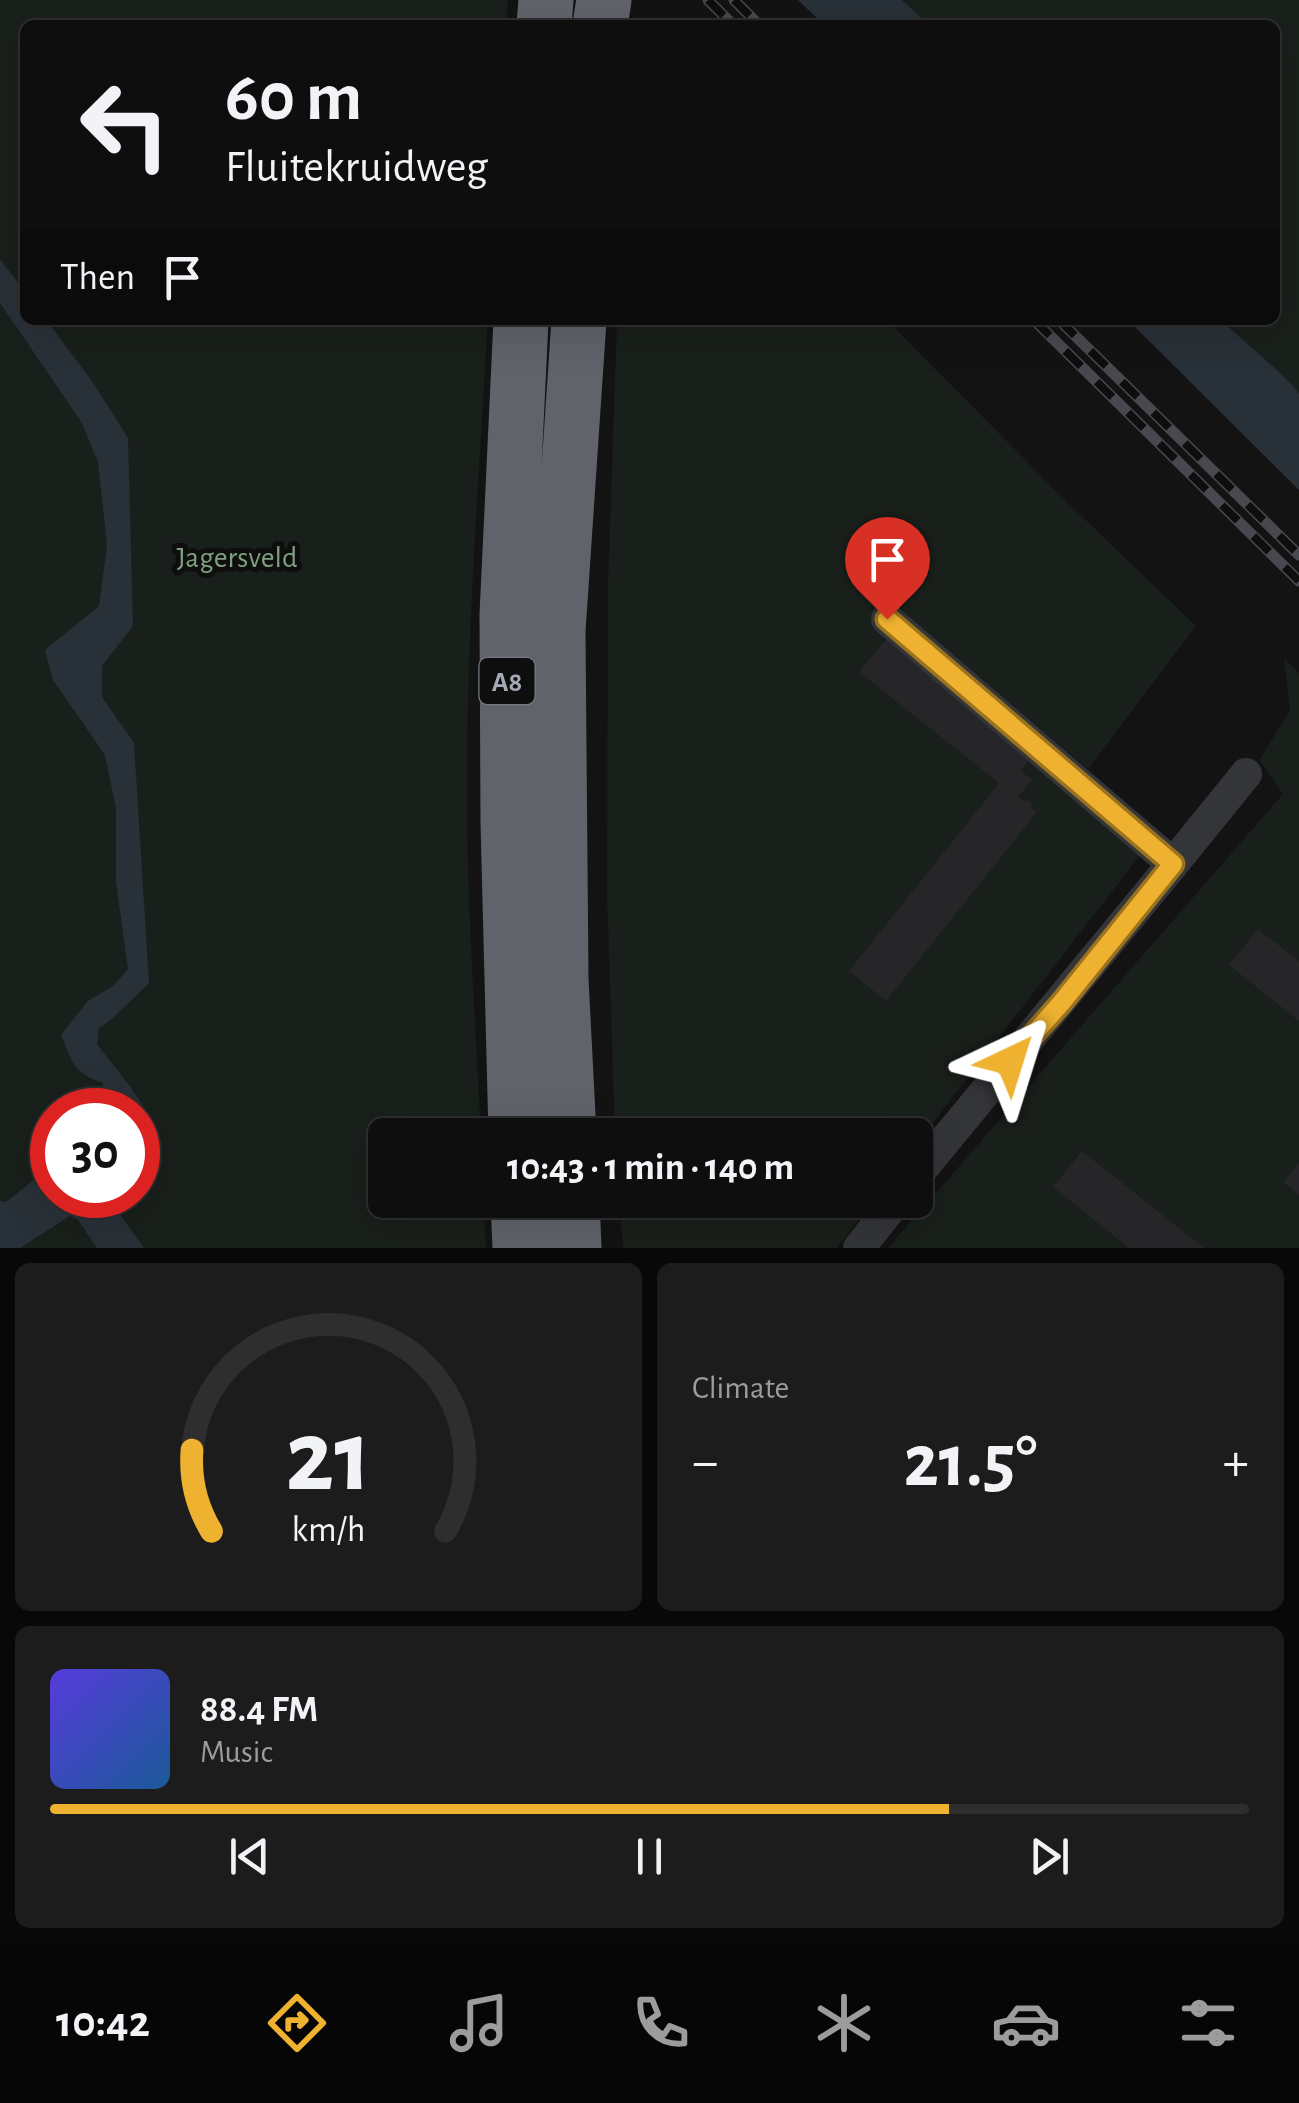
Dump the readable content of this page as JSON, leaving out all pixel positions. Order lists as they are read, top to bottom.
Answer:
{
  "streets": {
    "highway": ["A8"]
  },
  "parks": ["Jagersveld"],
  "page": {
    "turn": ["60 m", "Fluitekruidweg"],
    "then": "Then",
    "limit": "30",
    "trip": "10:43 · 1 min · 140 m",
    "tile": "Climate",
    "heat": ["−", "21.5°", "+"],
    "song": ["88.4 FM", "Music"],
    "tabs": "10:42",
    "gauge": ["21", "km/h"]
  }
}
